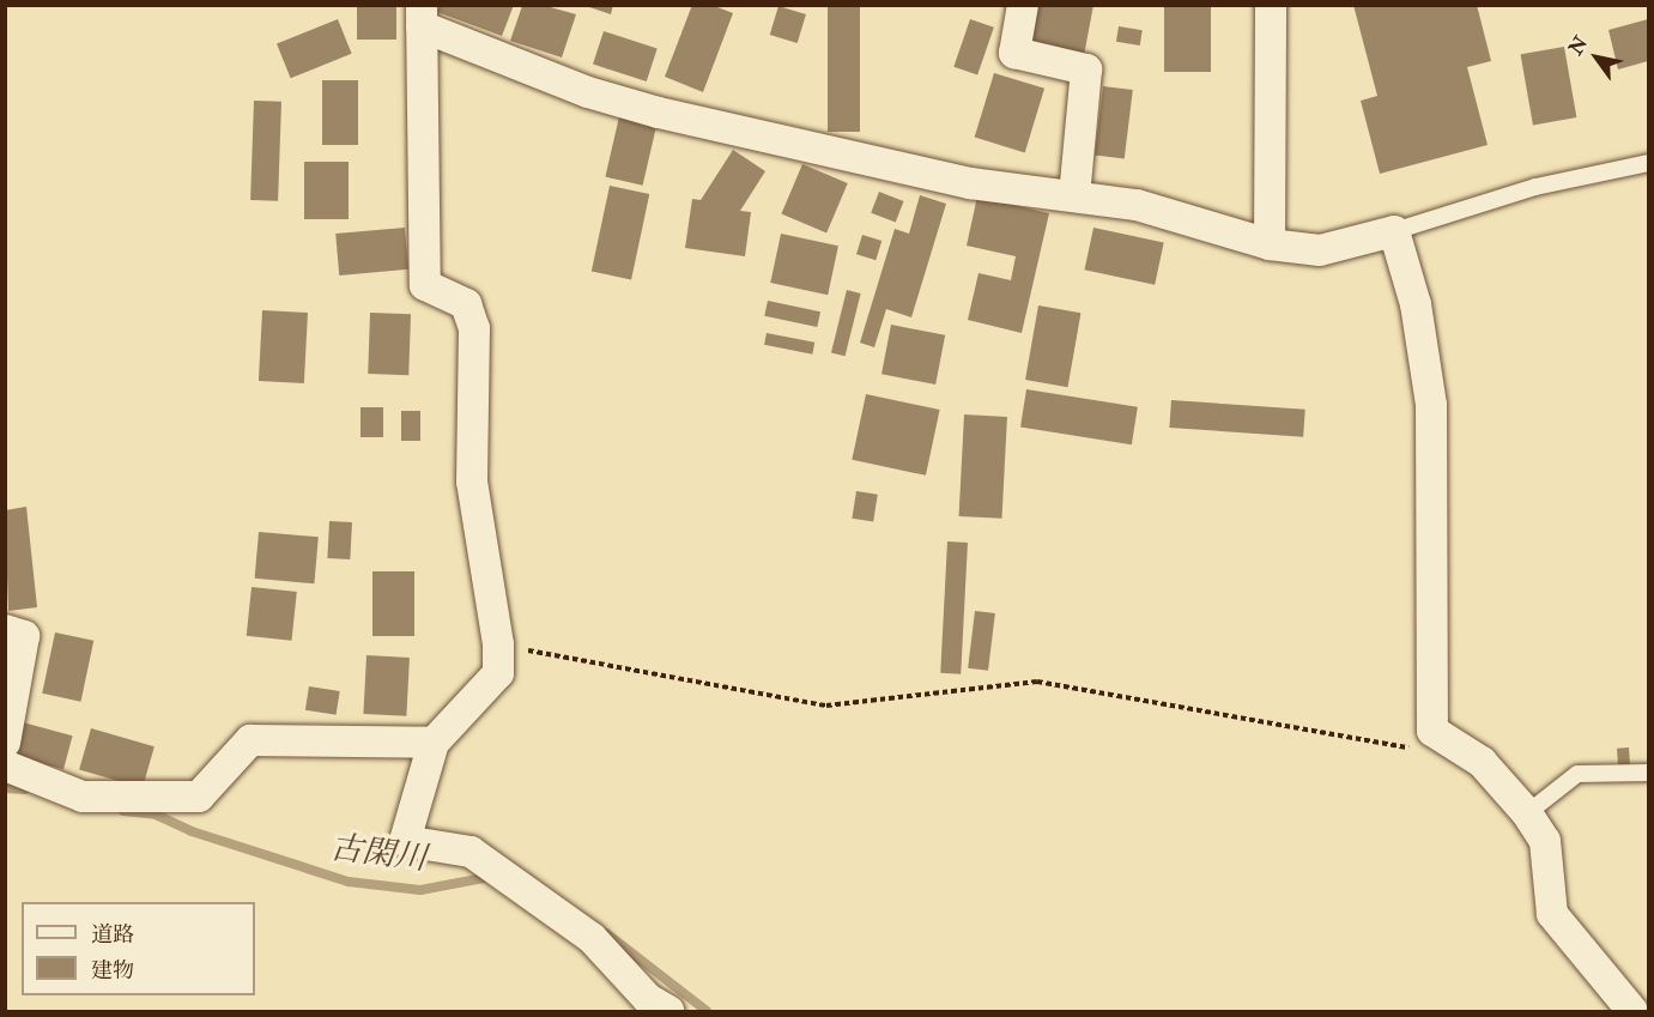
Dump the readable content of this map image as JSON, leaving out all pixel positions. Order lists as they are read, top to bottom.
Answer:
{
  "water": ["古閑川"],
  "legend": ["道路", "建物"],
  "north": "top left"
}
